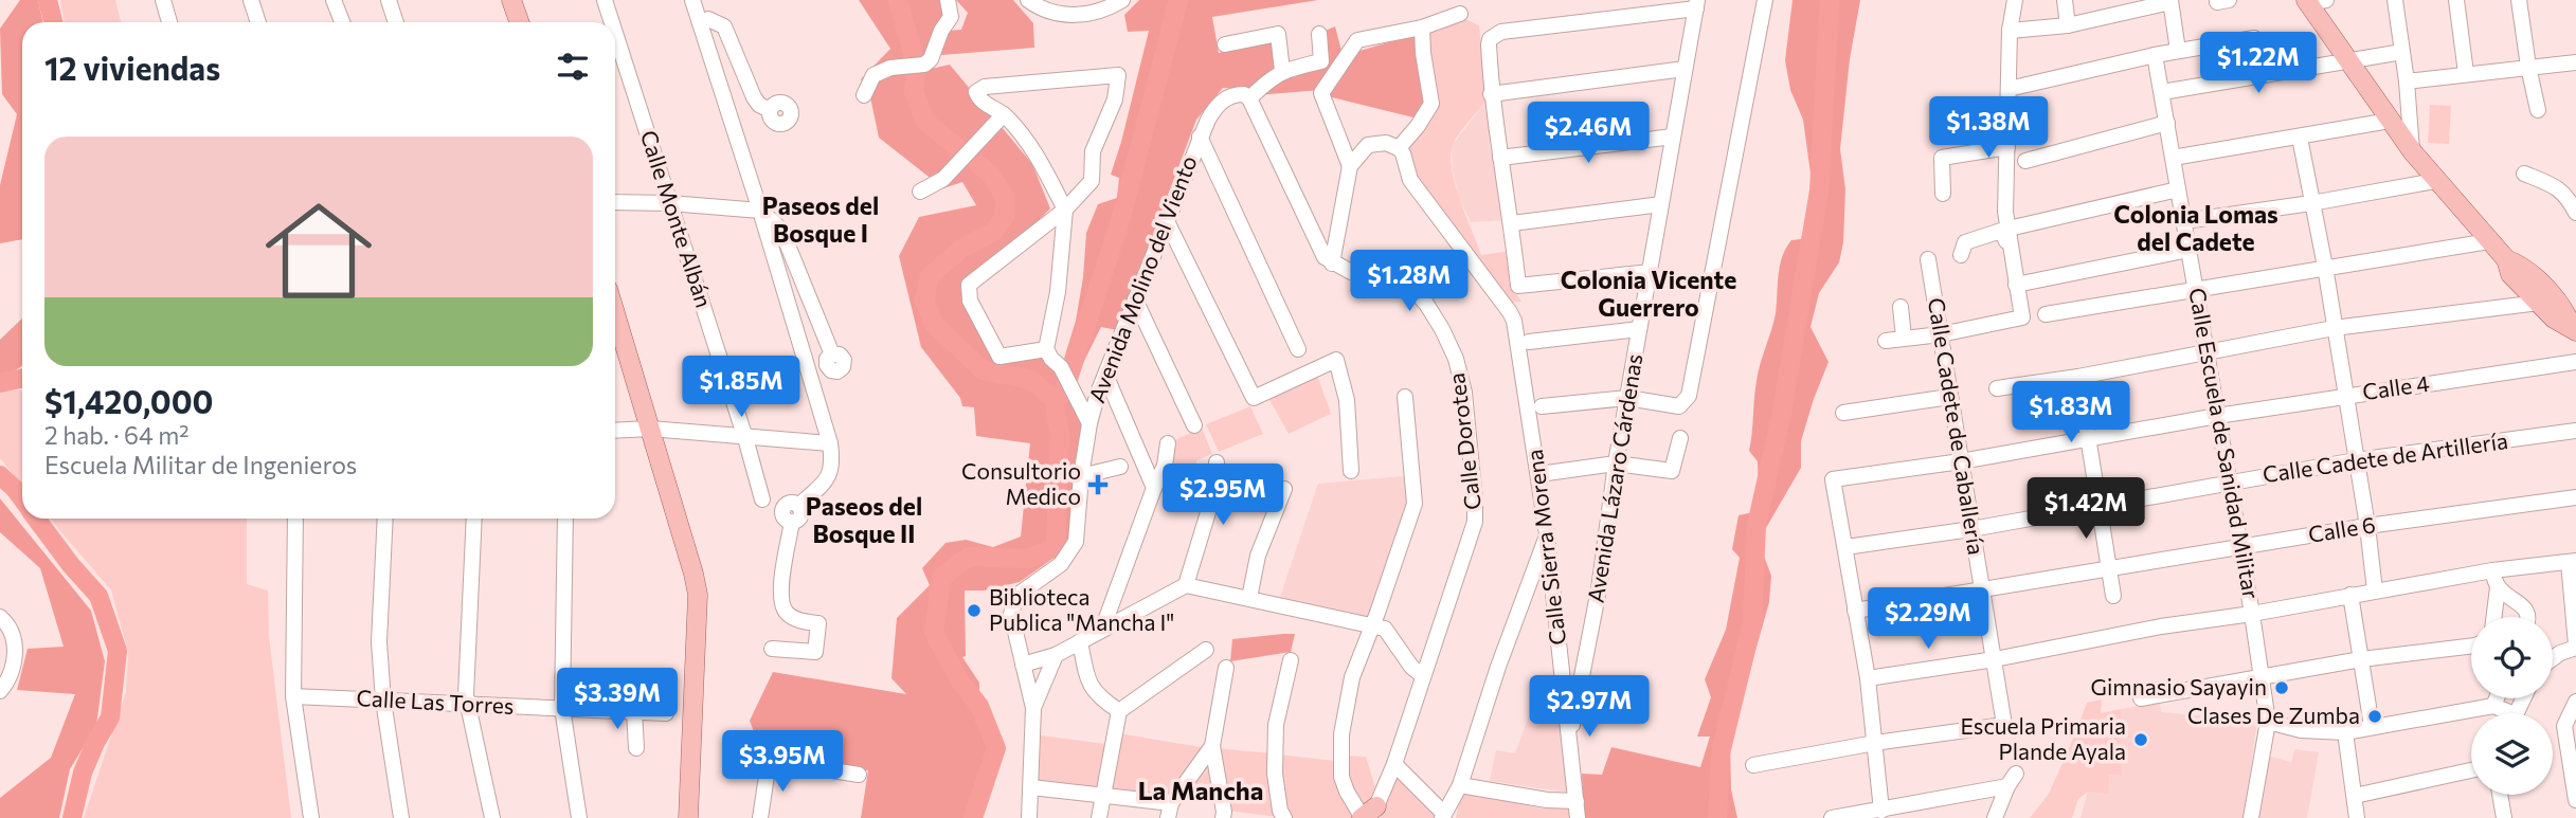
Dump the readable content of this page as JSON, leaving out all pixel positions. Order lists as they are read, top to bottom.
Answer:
{
  "streets": {
    "street": [
      "Calle Monte Albán",
      "Avenida Molino del Viento",
      "Calle 4",
      "Calle Cadete de Caballería",
      "Calle Dorotea",
      "Calle Escuela de Sanidad Militar",
      "Calle Cadete de Artillería",
      "Avenida Lázaro Cárdenas",
      "Calle 6",
      "Calle Sierra Morena",
      "Calle Las Torres"
    ]
  },
  "crossings": [
    ["Calle 4", "Calle Cadete de Caballería"],
    ["Calle 4", "Calle Escuela de Sanidad Militar"],
    ["Calle 4", "Calle Cadete de Artillería"],
    ["Calle Cadete de Caballería", "Calle Cadete de Artillería"],
    ["Calle Cadete de Caballería", "Calle 6"],
    ["Calle Escuela de Sanidad Militar", "Calle Cadete de Artillería"],
    ["Calle Escuela de Sanidad Militar", "Calle 6"],
    ["Avenida Lázaro Cárdenas", "Calle Sierra Morena"]
  ],
  "districts": [
    "Paseos del Bosque I",
    "Colonia Lomas del Cadete",
    "Colonia Vicente Guerrero",
    "Paseos del Bosque II",
    "La Mancha"
  ],
  "places": {
    "health": ["Consultorio Medico"],
    "other": [
      "Biblioteca Publica \"Mancha I\"",
      "Gimnasio Sayayin",
      "Clases De Zumba",
      "Escuela Primaria Plande Ayala"
    ]
  },
  "page": {
    "heading": "12 viviendas",
    "price": [
      "$1.22M",
      "$1.38M",
      "$2.46M",
      "$1.28M",
      "$1.85M",
      "$1.83M",
      "$2.95M",
      "$1.42M",
      "$2.29M",
      "$3.39M",
      "$2.97M",
      "$3.95M"
    ],
    "list": [
      {
        "name": "$1,420,000",
        "note": "2 hab. · 64 m² · Escuela Militar de Ingenieros"
      }
    ]
  }
}
